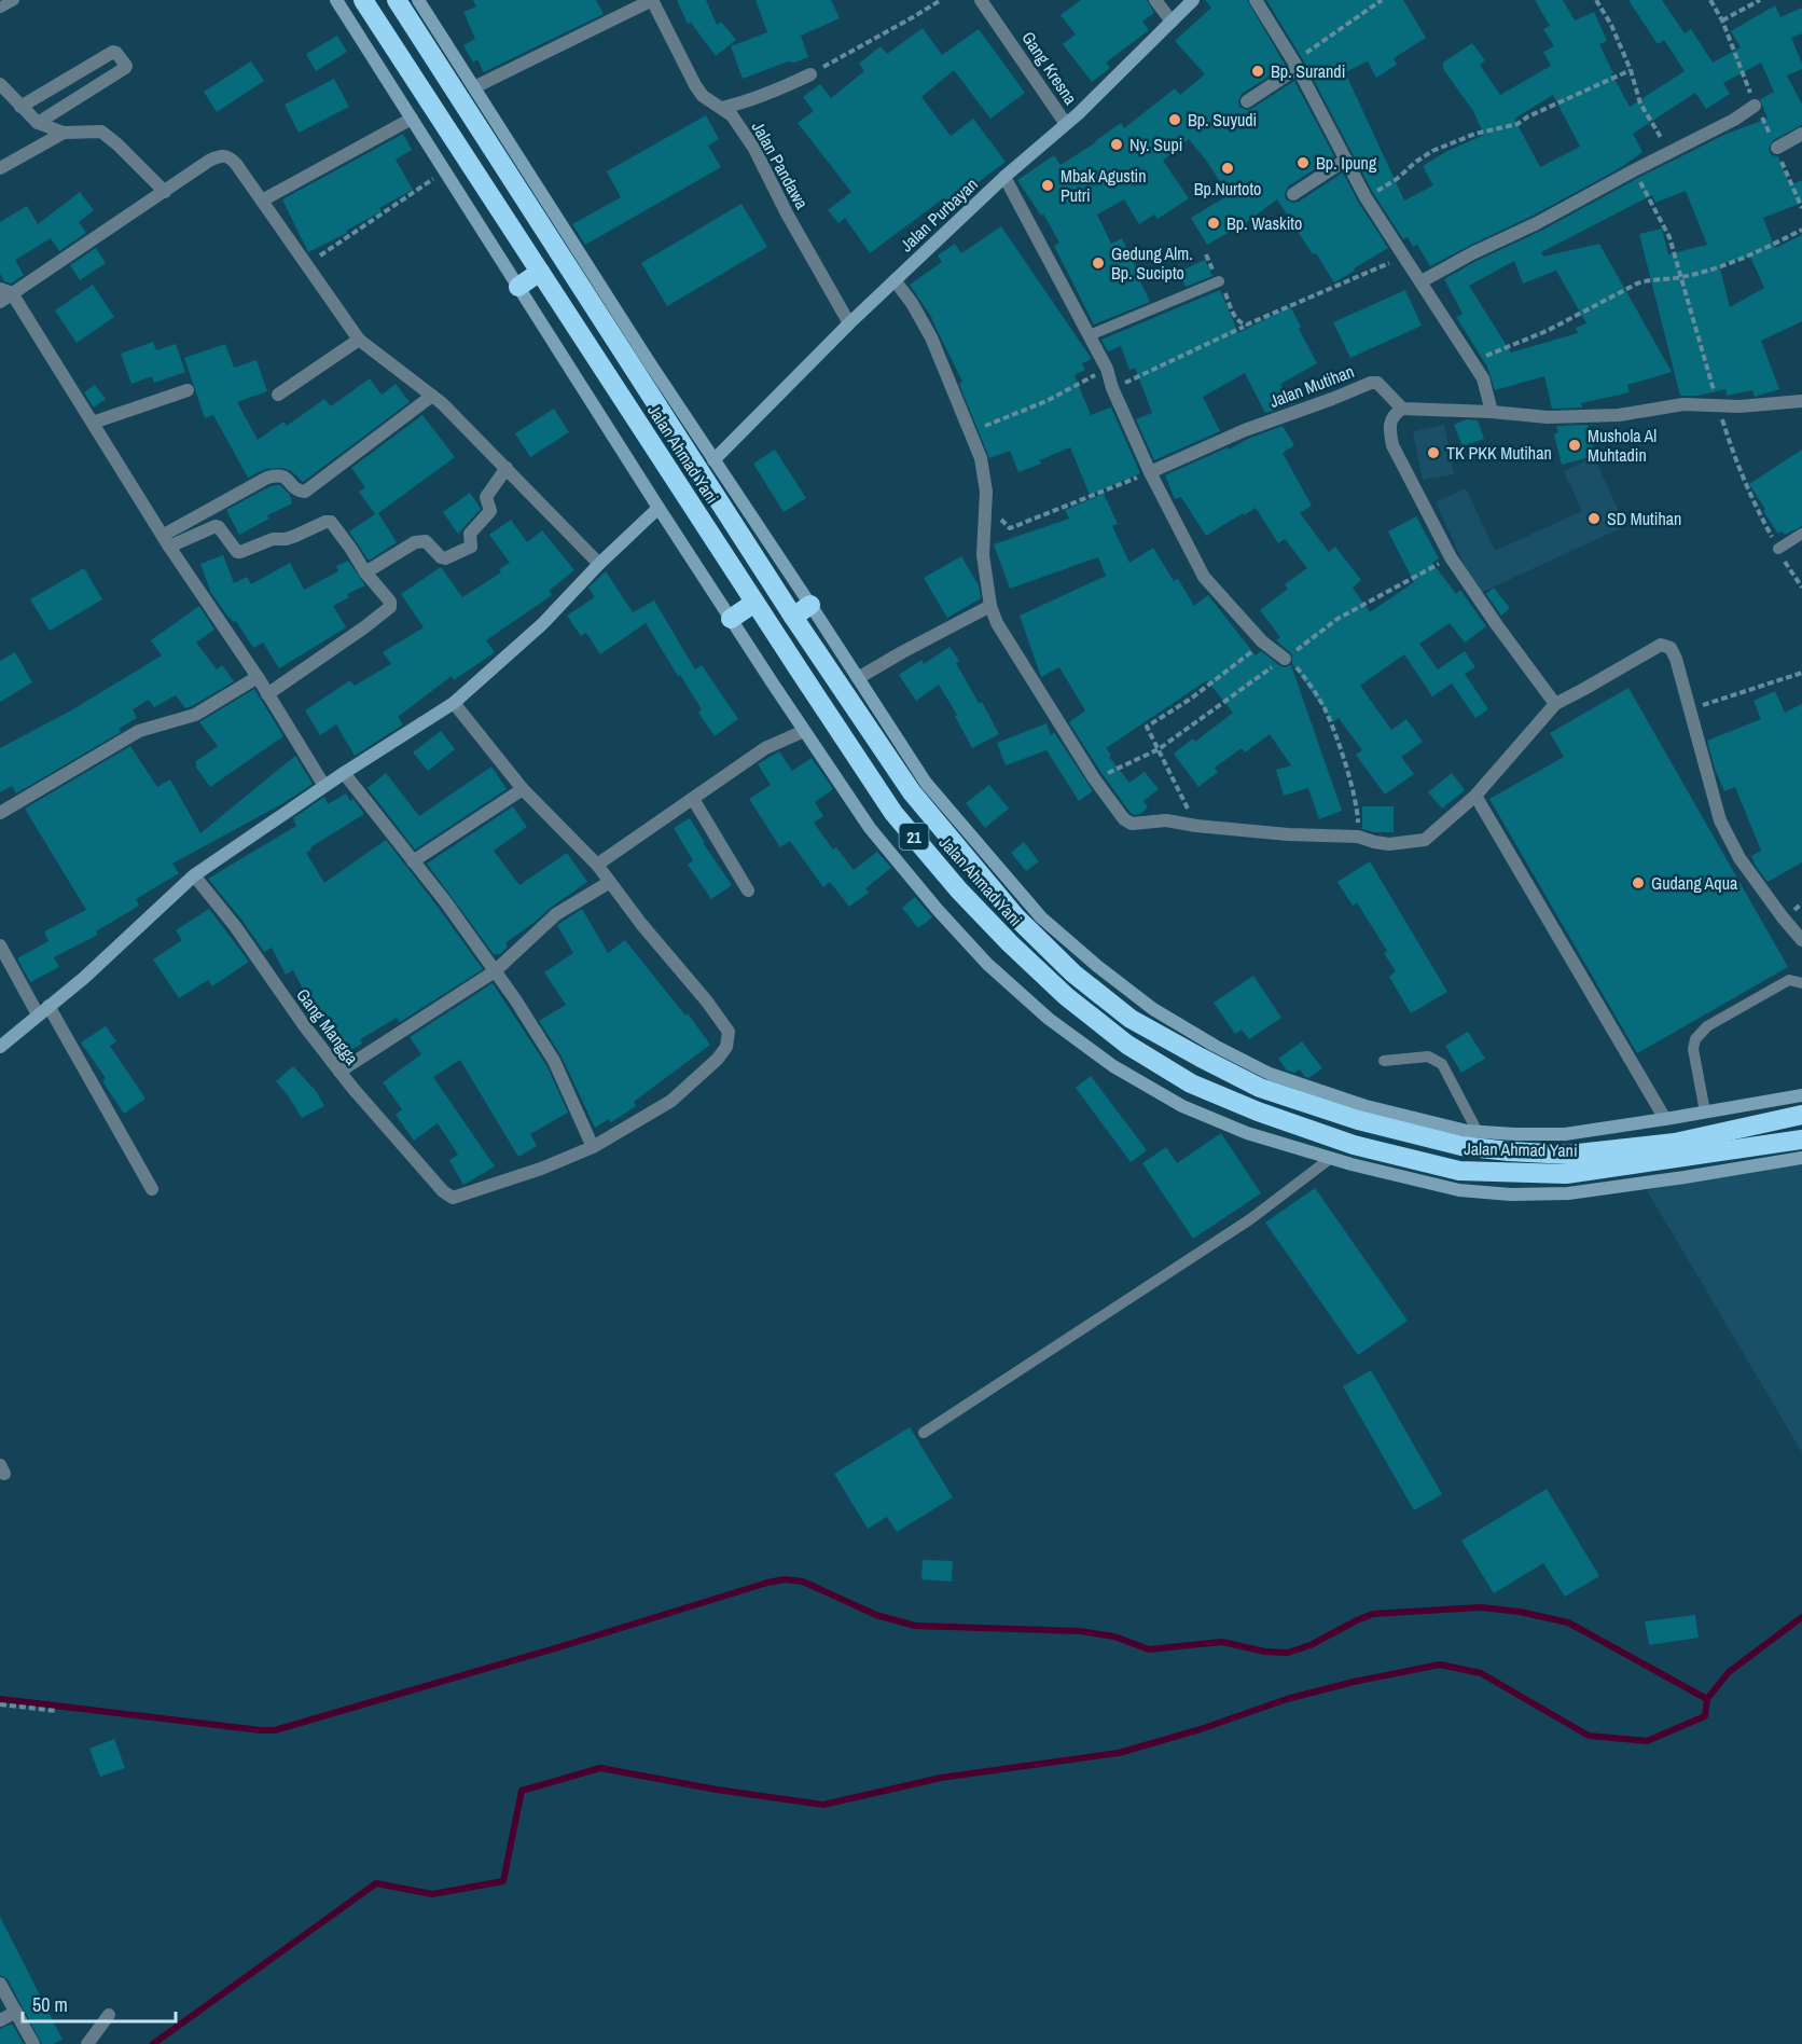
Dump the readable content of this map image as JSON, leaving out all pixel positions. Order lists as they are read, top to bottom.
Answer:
{
  "streets": {
    "highway": ["Jalan Ahmad Yani", "21"],
    "street": [
      "Gang Kresna",
      "Jalan Pandawa",
      "Jalan Purbayan",
      "Jalan Mutihan",
      "Gang Mangga"
    ]
  },
  "crossings": [
    ["Gang Kresna", "Jalan Purbayan"],
    ["Jalan Pandawa", "Jalan Purbayan"]
  ],
  "places": [
    "Bp. Surandi",
    "Bp. Suyudi",
    "Ny. Supi",
    "Bp. Ipung",
    "Bp.Nurtoto",
    "Mbak Agustin Putri",
    "Bp. Waskito",
    "Gedung Alm. Bp. Sucipto",
    "Mushola Al Muhtadin",
    "TK PKK Mutihan",
    "SD Mutihan",
    "Gudang Aqua"
  ],
  "scale_bar": "50 m"
}
